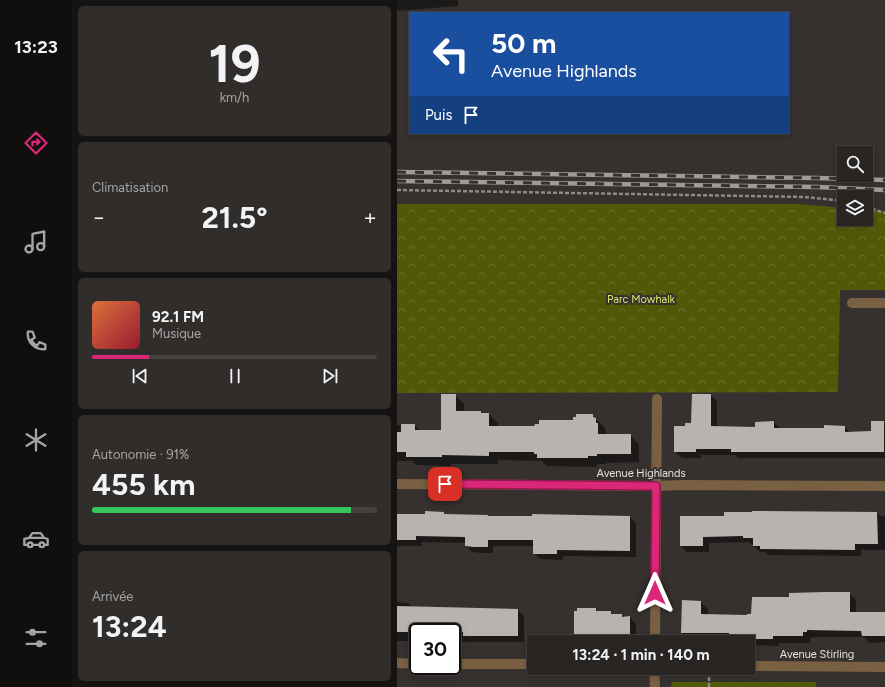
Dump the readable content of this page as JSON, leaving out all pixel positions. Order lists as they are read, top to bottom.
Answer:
{
  "streets": {
    "street": ["Avenue Highlands", "Avenue Stirling"]
  },
  "parks": ["Parc Mowhalk"],
  "page": {
    "tabs": "13:23",
    "tile": [
      ["19", "km/h"],
      "Climatisation",
      ["Autonomie · 91%", "455 km"],
      ["Arrivée", "13:24"]
    ],
    "turn": ["50 m", "Avenue Highlands"],
    "then": "Puis",
    "heat": ["−", "21.5°", "+"],
    "song": ["92.1 FM", "Musique"],
    "limit": "30",
    "trip": "13:24 · 1 min · 140 m"
  }
}
